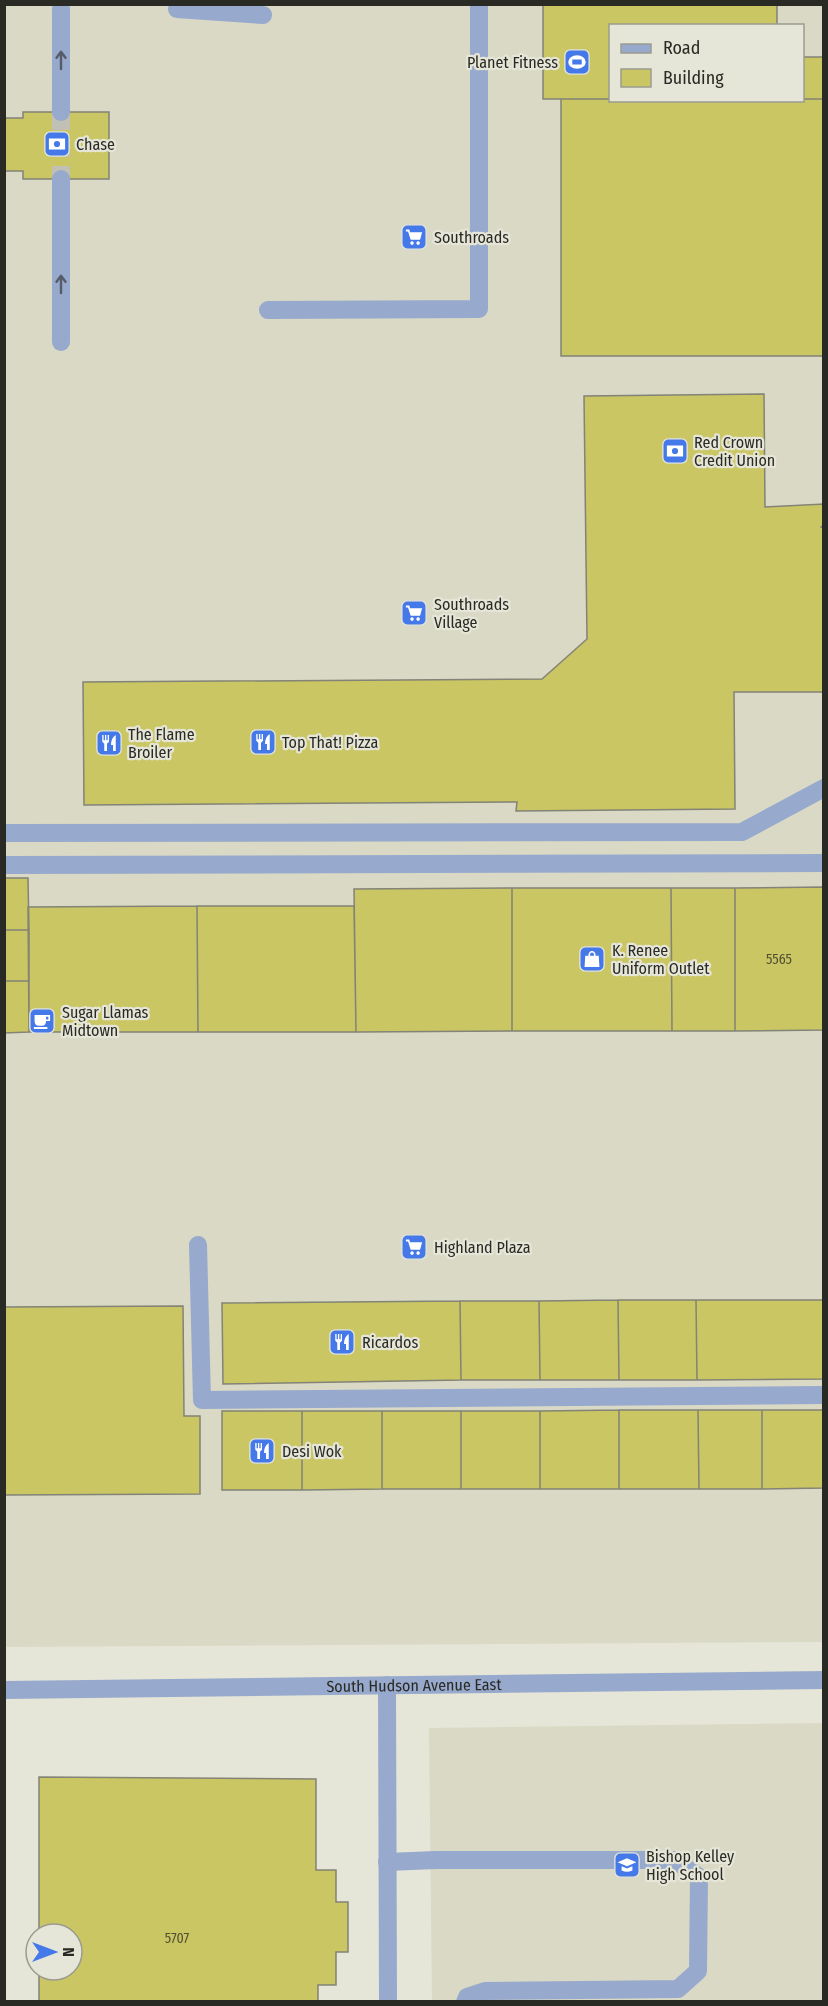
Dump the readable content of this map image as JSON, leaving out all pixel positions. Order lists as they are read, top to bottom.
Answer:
{
  "streets": {
    "street": ["South Hudson Avenue East"]
  },
  "places": {
    "sports": ["Planet Fitness"],
    "bank": ["Chase", "Red Crown Credit Union"],
    "supermarket": ["Southroads", "Southroads Village", "Highland Plaza"],
    "restaurant": [
      "Top That! Pizza",
      "The Flame Broiler",
      "Ricardos",
      "Desi Wok"
    ],
    "shop": ["K. Renee Uniform Outlet"],
    "cafe": ["Sugar Llamas Midtown"],
    "school or university": ["Bishop Kelley High School"]
  },
  "house_numbers": ["5565", "5707"],
  "legend": ["Road", "Building"],
  "north": "right"
}
